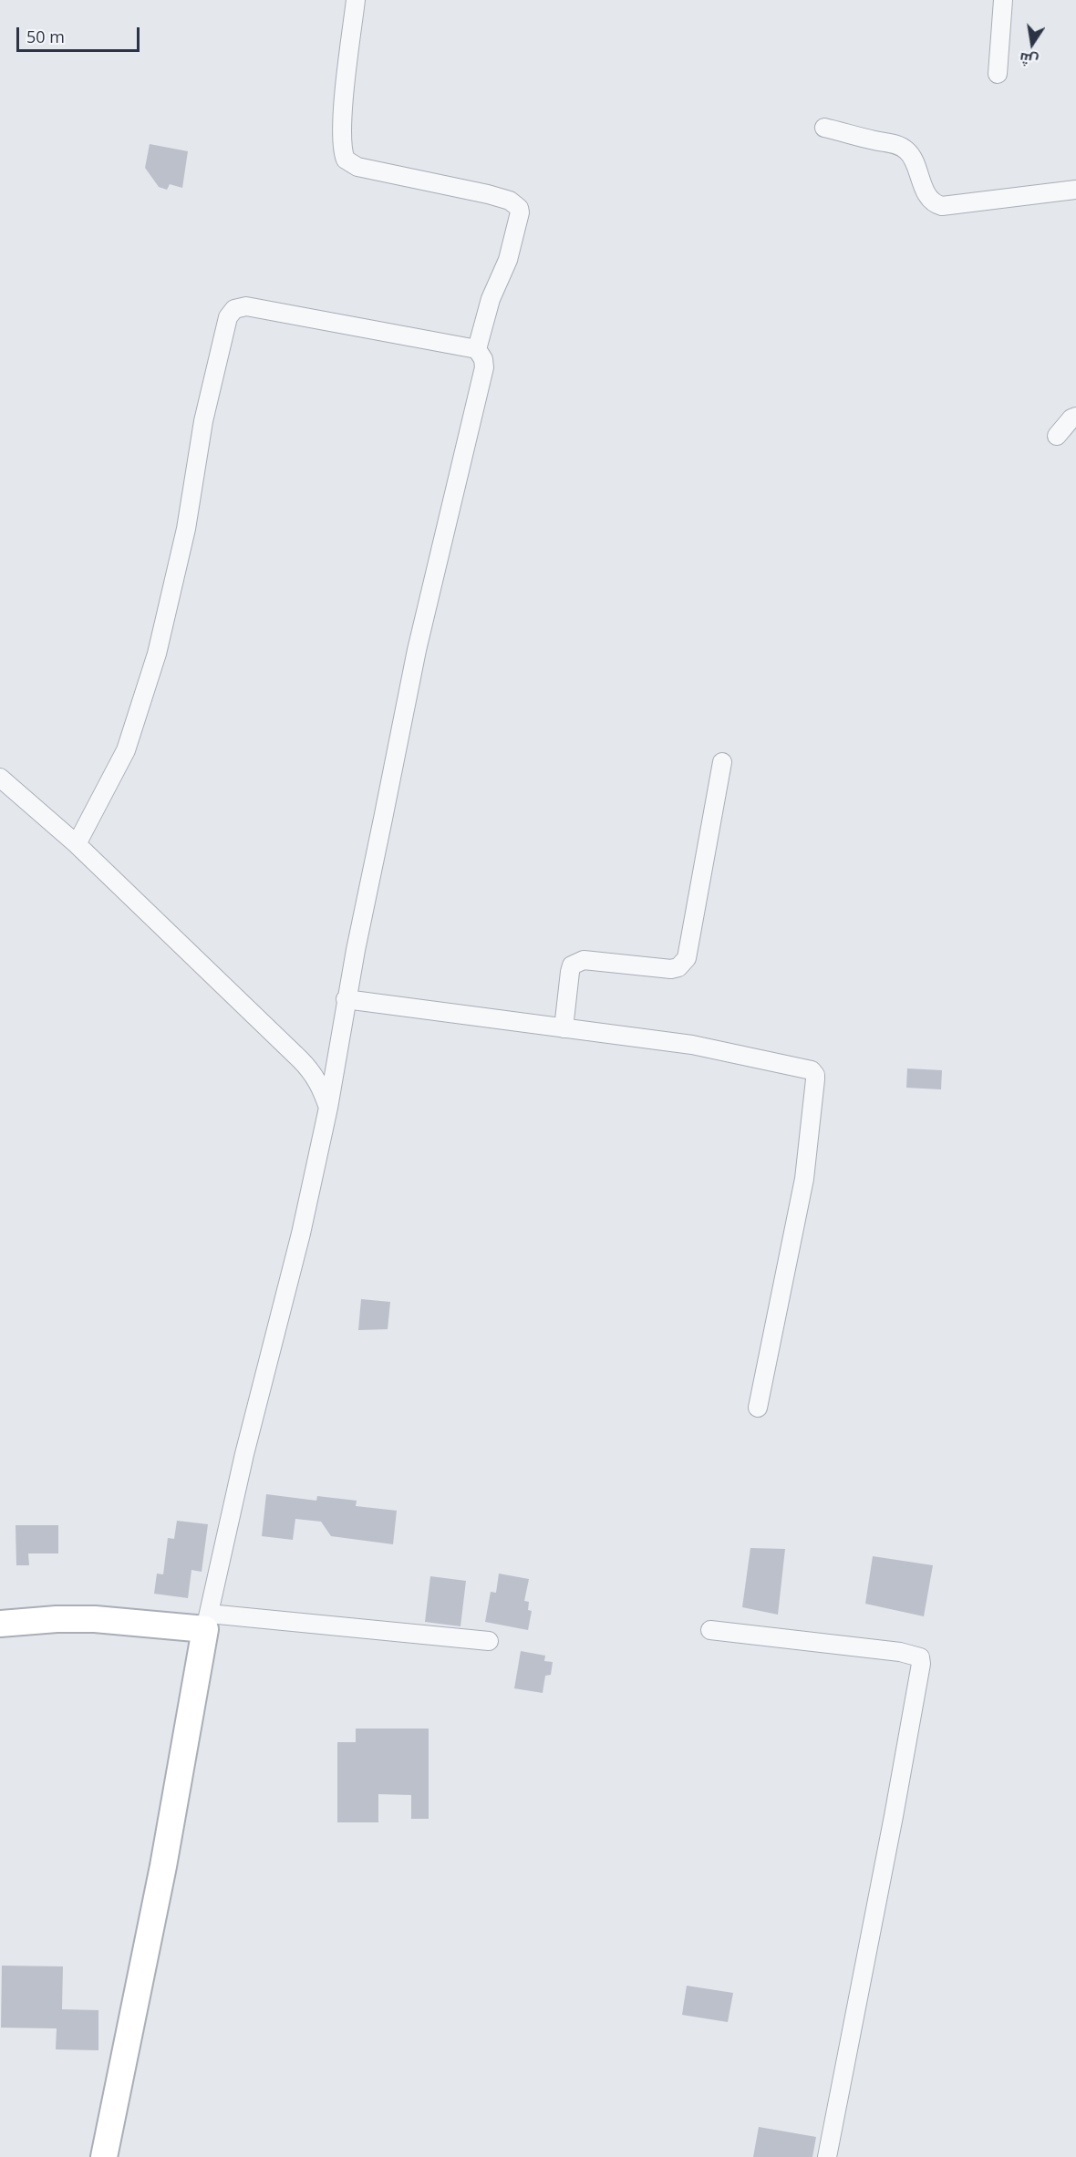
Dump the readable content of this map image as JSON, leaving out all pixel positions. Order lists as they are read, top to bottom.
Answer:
{
  "scale_bar": "50 m",
  "north": "bottom"
}
